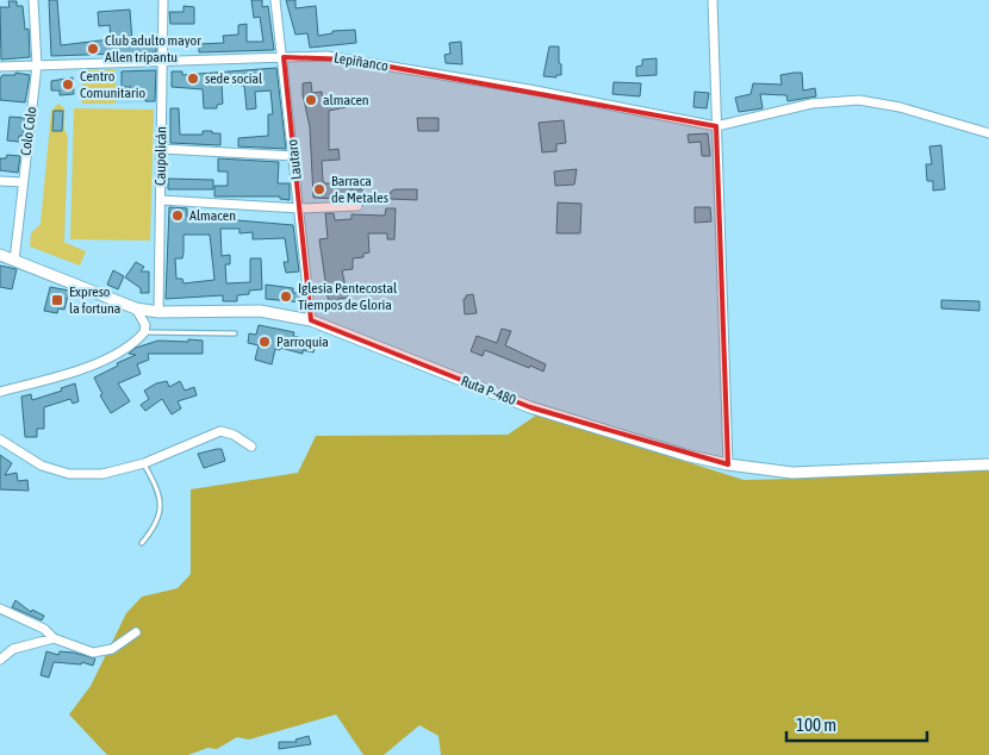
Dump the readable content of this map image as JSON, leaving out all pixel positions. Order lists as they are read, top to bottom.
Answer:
{
  "streets": {
    "street": [
      "Lepiñanco",
      "Colo Colo",
      "Caupolicán",
      "Lautaro",
      "Ruta P-480"
    ]
  },
  "crossings": [
    ["Lepiñanco", "Colo Colo"],
    ["Lepiñanco", "Caupolicán"],
    ["Lepiñanco", "Lautaro"],
    ["Colo Colo", "Ruta P-480"],
    ["Caupolicán", "Ruta P-480"],
    ["Lautaro", "Ruta P-480"]
  ],
  "places": {
    "other": [
      "Club adulto mayor Allen tripantu",
      "sede social",
      "Centro Comunitario",
      "almacen",
      "Barraca de Metales",
      "Almacen",
      "Iglesia Pentecostal Tiempos de Gloria",
      "Parroquia"
    ],
    "transit": ["Expreso la fortuna"]
  },
  "scale_bar": "100 m"
}
